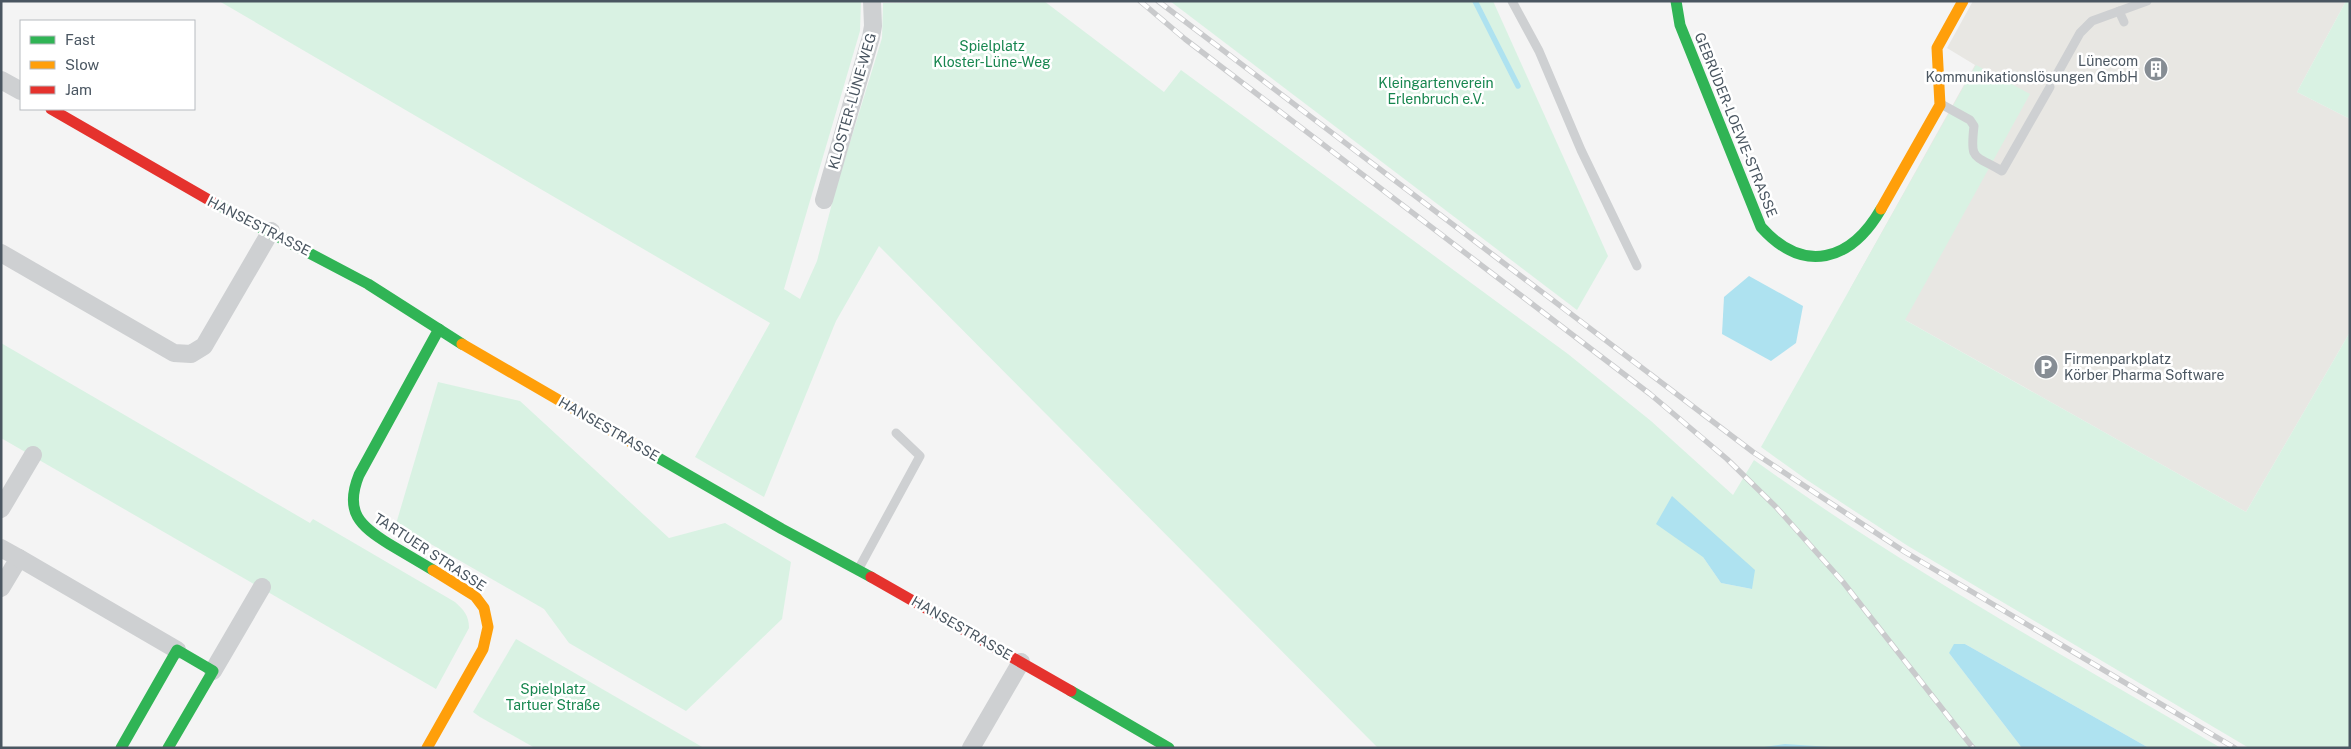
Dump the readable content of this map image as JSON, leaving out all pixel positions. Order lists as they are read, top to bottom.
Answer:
{
  "streets": {
    "street": [
      "KLOSTER-LÜNE-WEG",
      "GEBRÜDER-LOEWE-STRASSE",
      "HANSESTRASSE",
      "TARTUER STRASSE"
    ]
  },
  "crossings": [
    ["HANSESTRASSE", "TARTUER STRASSE"]
  ],
  "parks": ["Spielplatz Kloster-Lüne-Weg", "Kleingartenverein Erlenbruch e.V.", "Spielplatz Tartuer Straße"],
  "places": {
    "building": ["Lünecom Kommunikationslösungen GmbH"],
    "parking": ["Firmenparkplatz Körber Pharma Software"]
  },
  "legend": ["Fast", "Slow", "Jam"]
}
